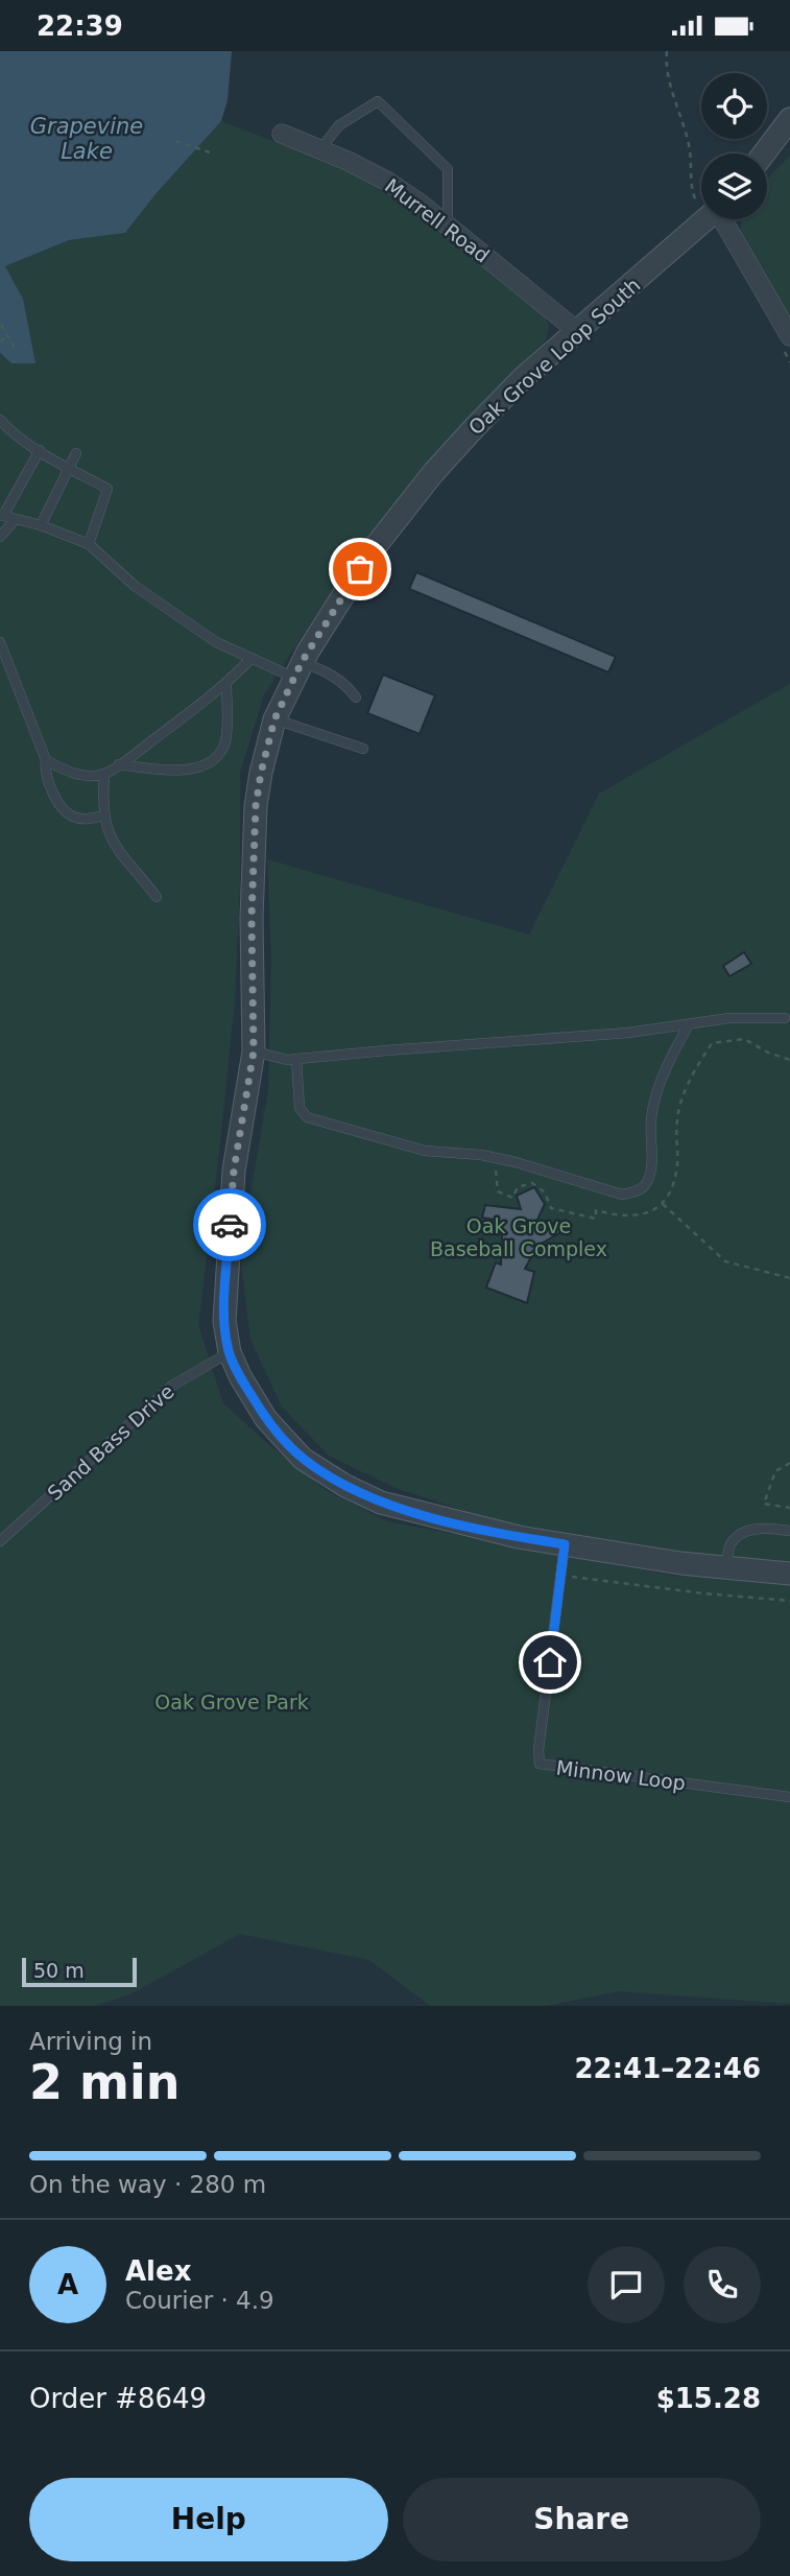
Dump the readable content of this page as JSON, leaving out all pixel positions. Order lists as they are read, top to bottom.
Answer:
{
  "streets": {
    "street": ["Murrell Road", "Oak Grove Loop South"],
    "lane": ["Sand Bass Drive", "Minnow Loop"]
  },
  "crossings": [
    ["Murrell Road", "Oak Grove Loop South"],
    ["Oak Grove Loop South", "Sand Bass Drive"]
  ],
  "water": ["Grapevine Lake"],
  "parks": ["Oak Grove Baseball Complex", "Oak Grove Park"],
  "scale_bar": "50 m",
  "page": {
    "status": "22:39",
    "scale": "50 m",
    "heading": ["2 min", "Arriving in", "22:41–22:46"],
    "panel": [
      "Alex",
      "Courier · 4.9",
      "Order #8649",
      "$15.28"
    ],
    "bar": "On the way · 280 m",
    "round": "A",
    "buttons": ["Help", "Share"]
  }
}
